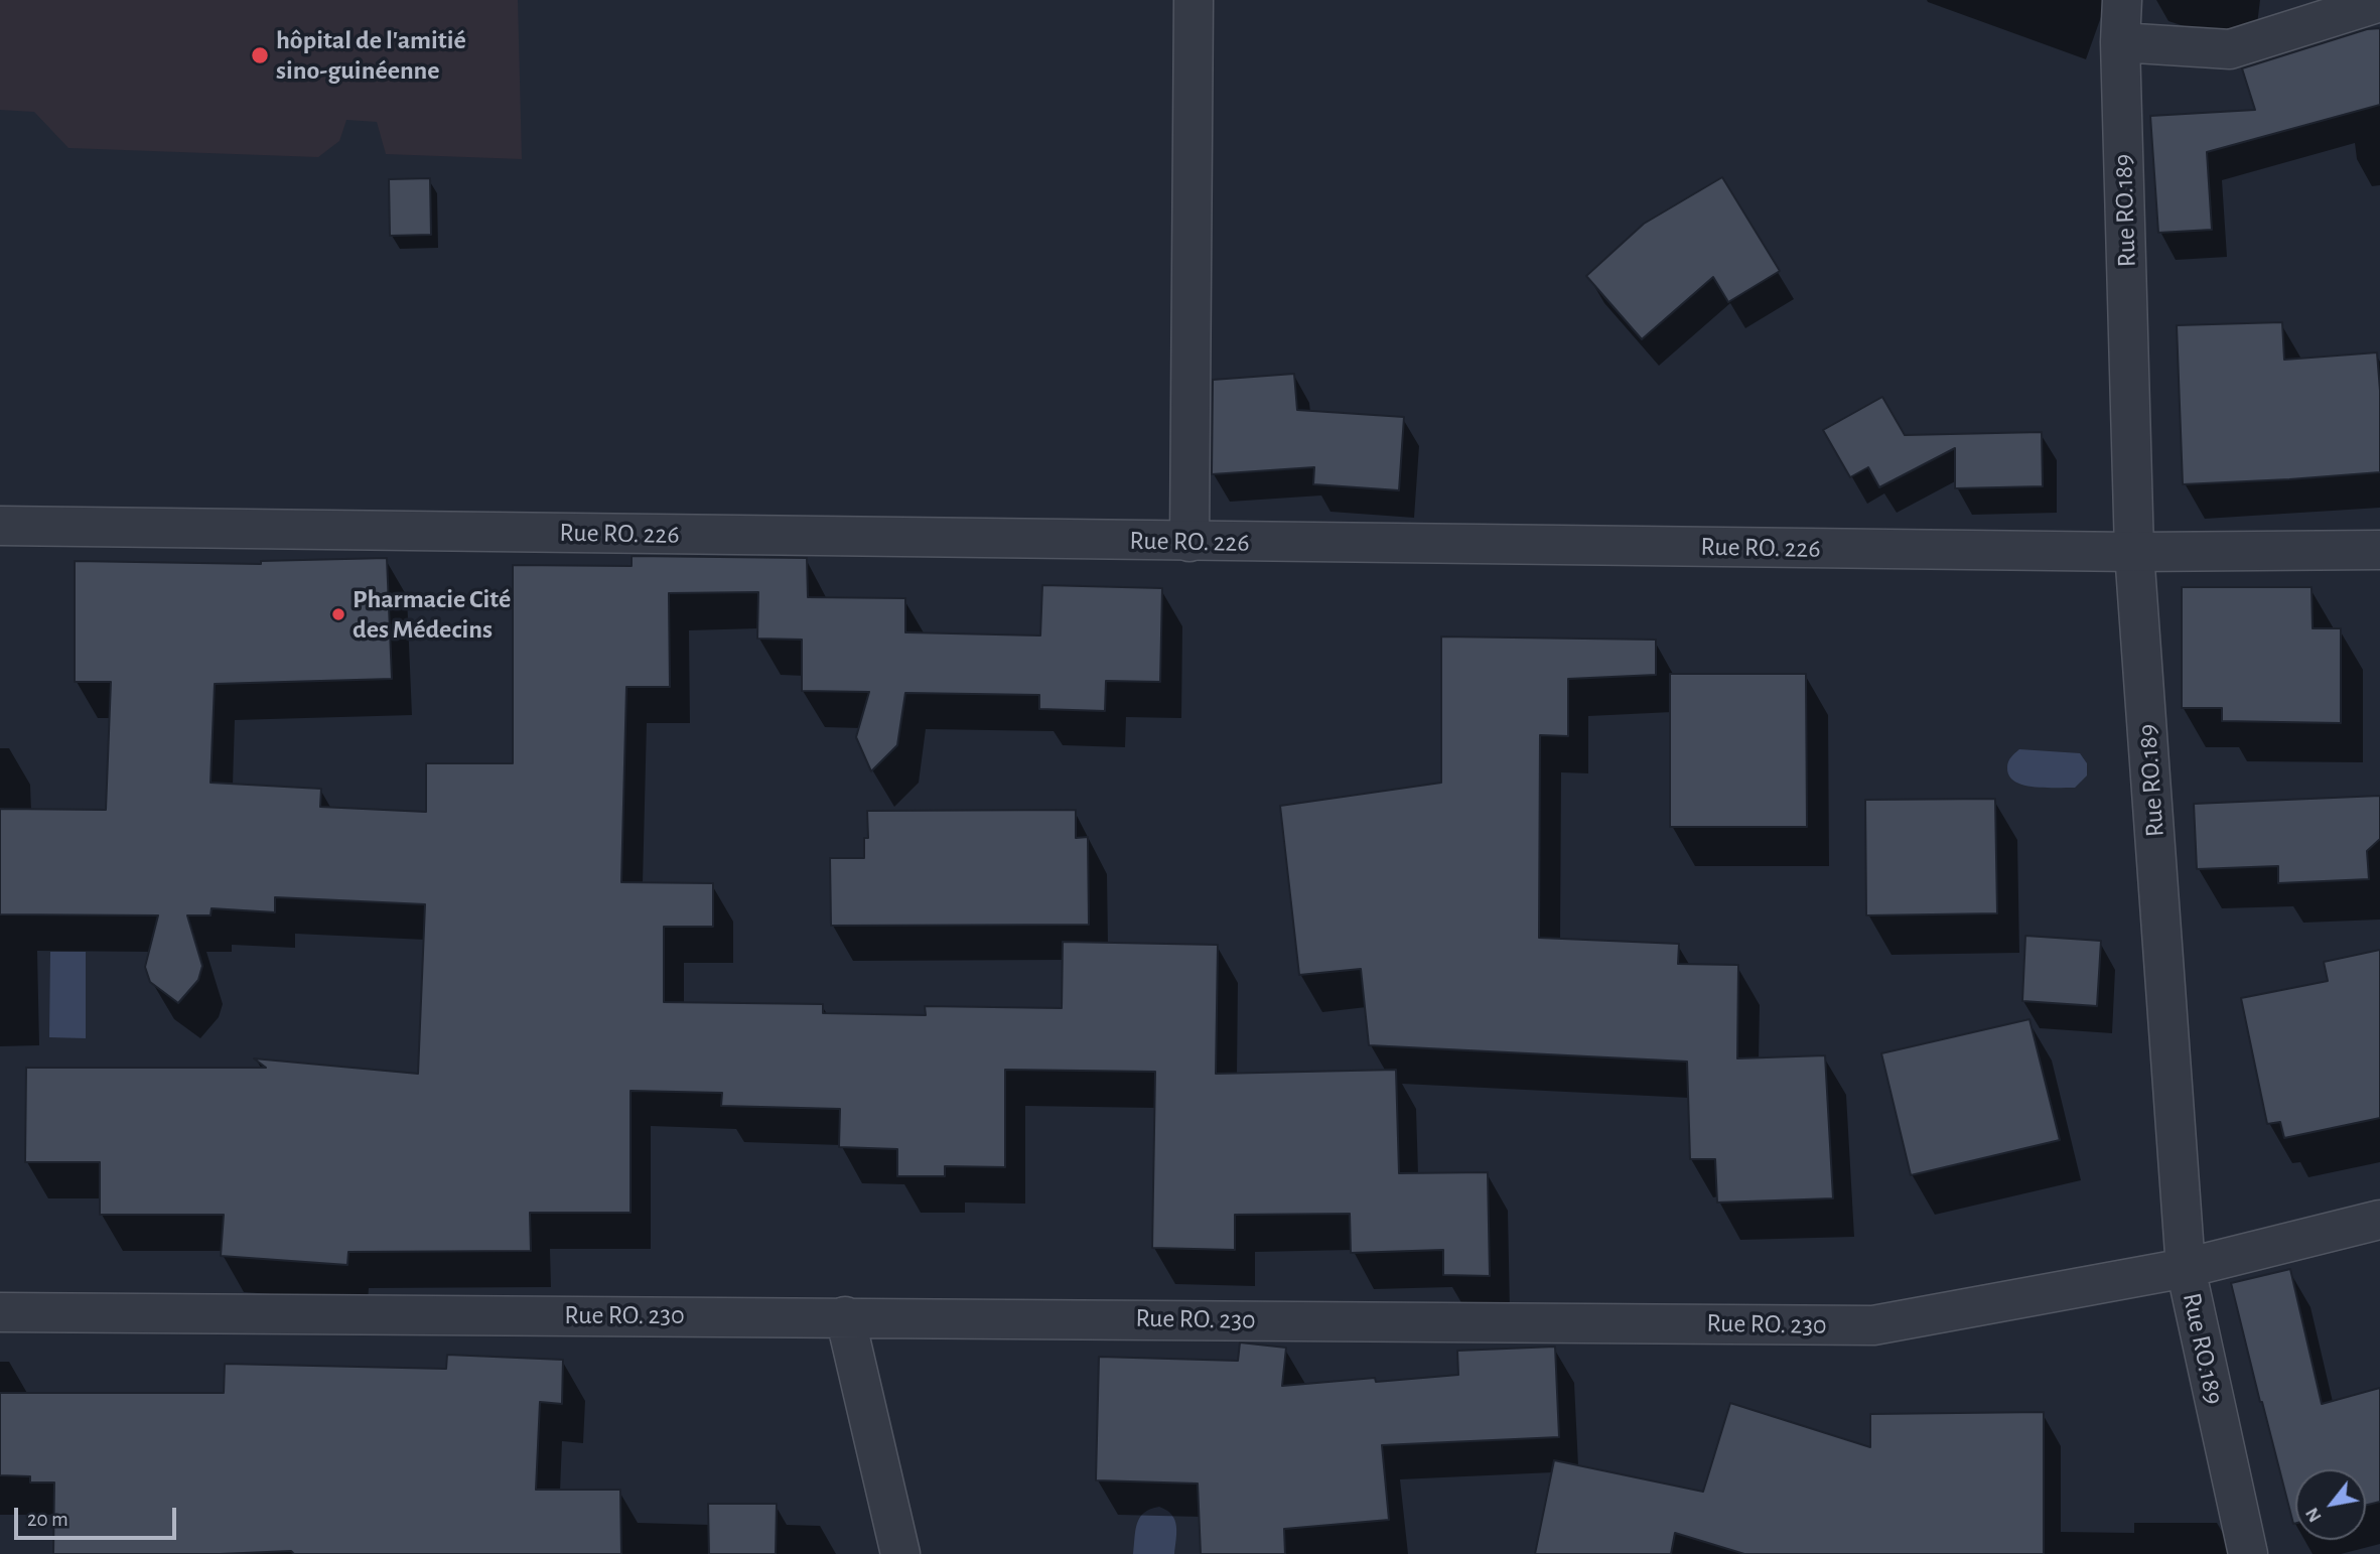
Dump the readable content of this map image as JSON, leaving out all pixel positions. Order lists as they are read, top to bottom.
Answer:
{
  "streets": {
    "street": ["Rue RO.189", "Rue RO. 226", "Rue RO. 230"]
  },
  "crossings": [
    ["Rue RO.189", "Rue RO. 226"],
    ["Rue RO.189", "Rue RO. 230"]
  ],
  "places": ["hôpital de l'amitié sino-guinéenne", "Pharmacie Cité des Médecins"],
  "scale_bar": "20 m",
  "north": "bottom left"
}
